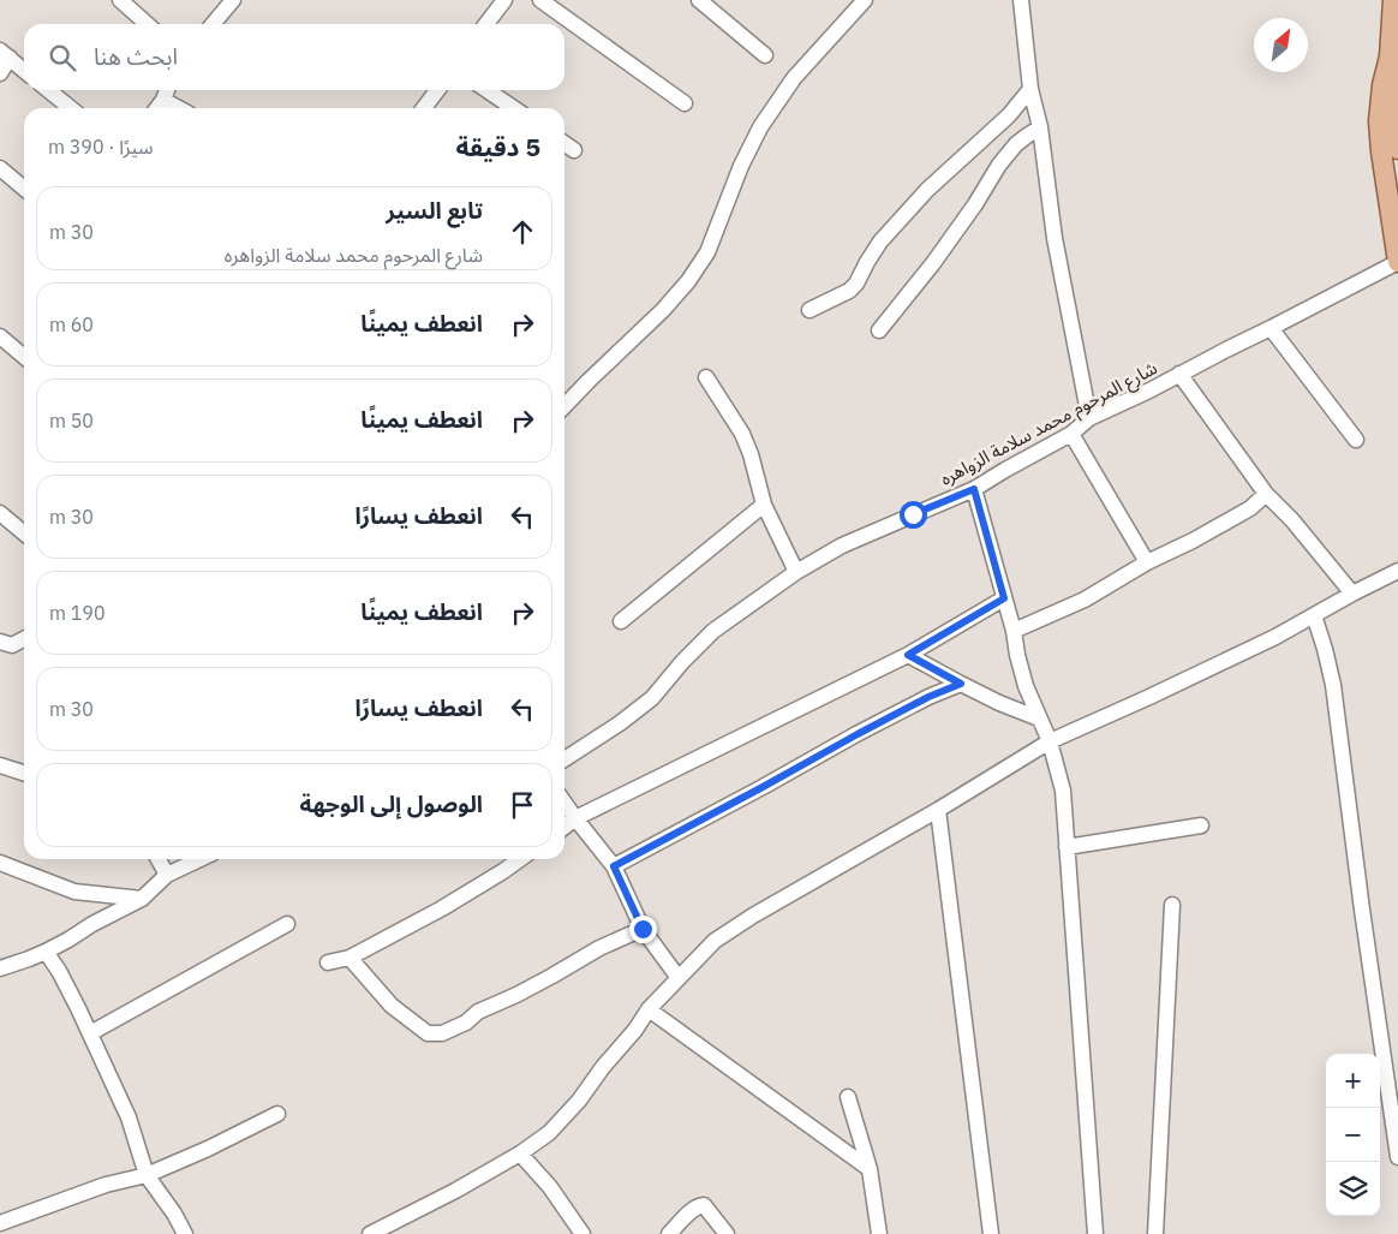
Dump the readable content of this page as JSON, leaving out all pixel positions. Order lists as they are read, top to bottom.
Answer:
{
  "streets": {
    "street": ["شارع المرحوم محمد سلامة الزواهره"]
  },
  "north": "top right",
  "page": {
    "search": "ابحث هنا",
    "heading": ["5 دقيقة", "سيرًا · 390 m"],
    "list": [
      ["تابع السير", "شارع المرحوم محمد سلامة الزواهره", "30 m"],
      ["انعطف يمينًا", "60 m"],
      ["انعطف يمينًا", "50 m"],
      ["انعطف يسارًا", "30 m"],
      ["انعطف يمينًا", "190 m"],
      ["انعطف يسارًا", "30 m"],
      "الوصول إلى الوجهة"
    ],
    "map_buttons": ["+", "−"]
  }
}
